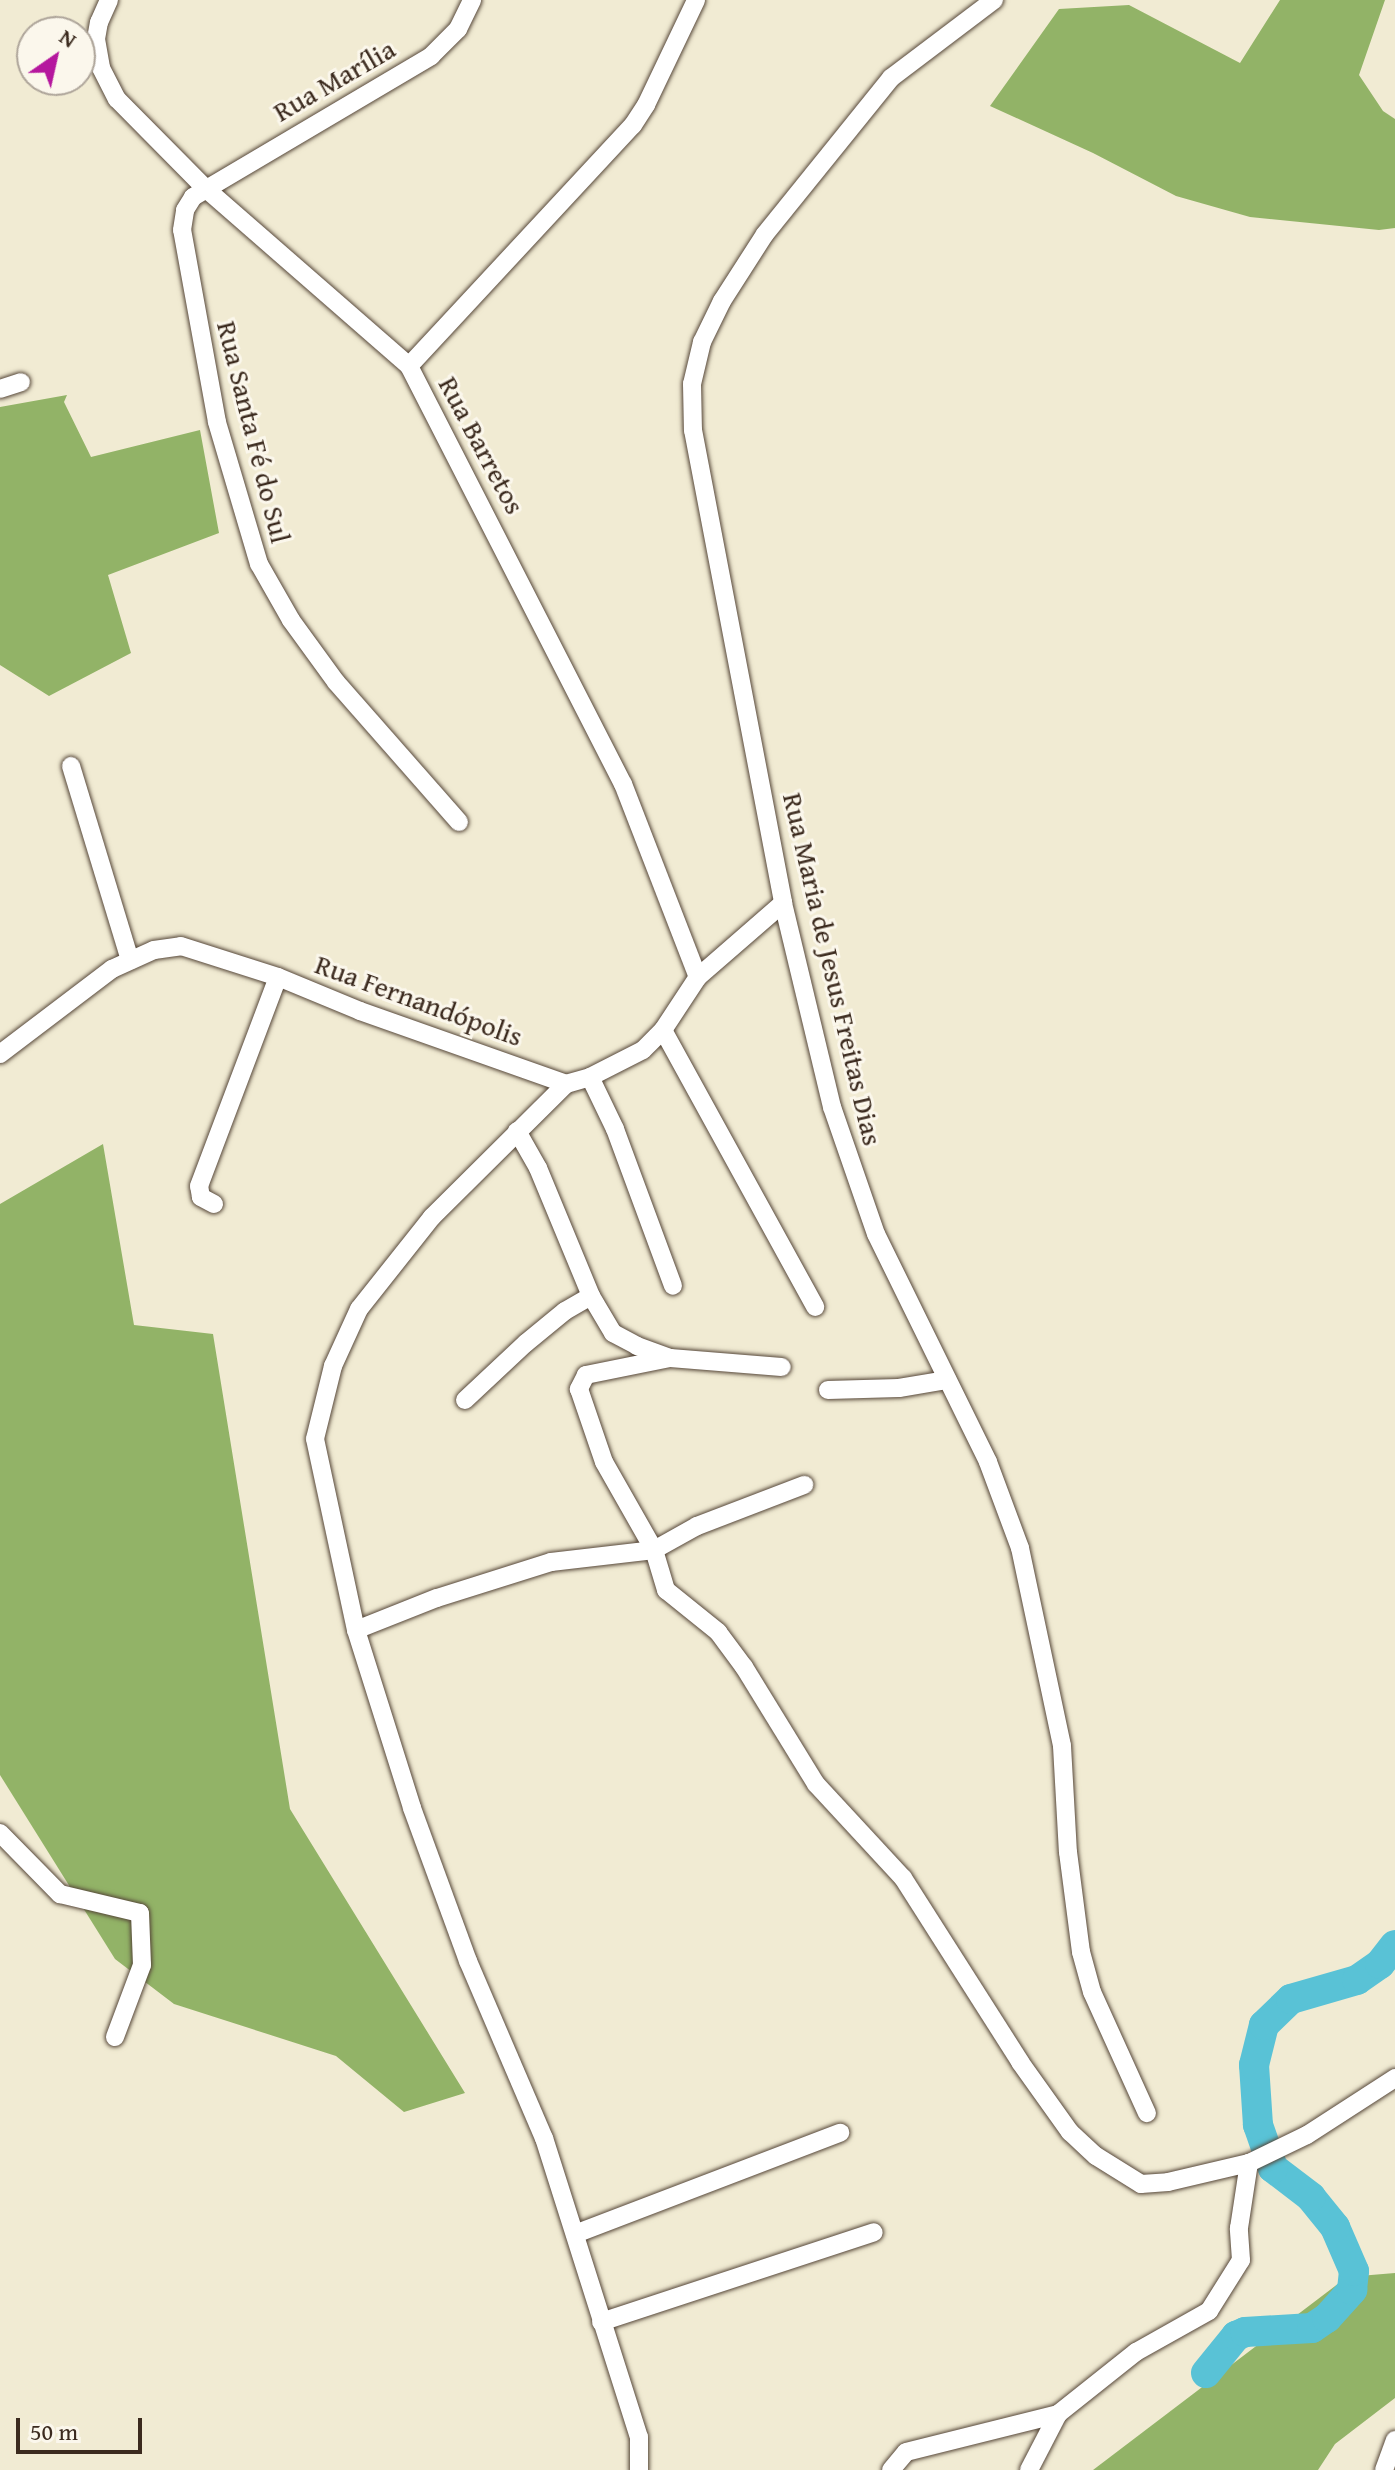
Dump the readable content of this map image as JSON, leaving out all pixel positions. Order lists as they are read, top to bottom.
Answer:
{
  "streets": {
    "street": [
      "Rua Marília",
      "Rua Santa Fé do Sul",
      "Rua Barretos",
      "Rua Maria de Jesus Freitas Dias",
      "Rua Fernandópolis"
    ]
  },
  "crossings": [
    ["Rua Marília", "Rua Santa Fé do Sul"]
  ],
  "scale_bar": "50 m",
  "north": "top right"
}
